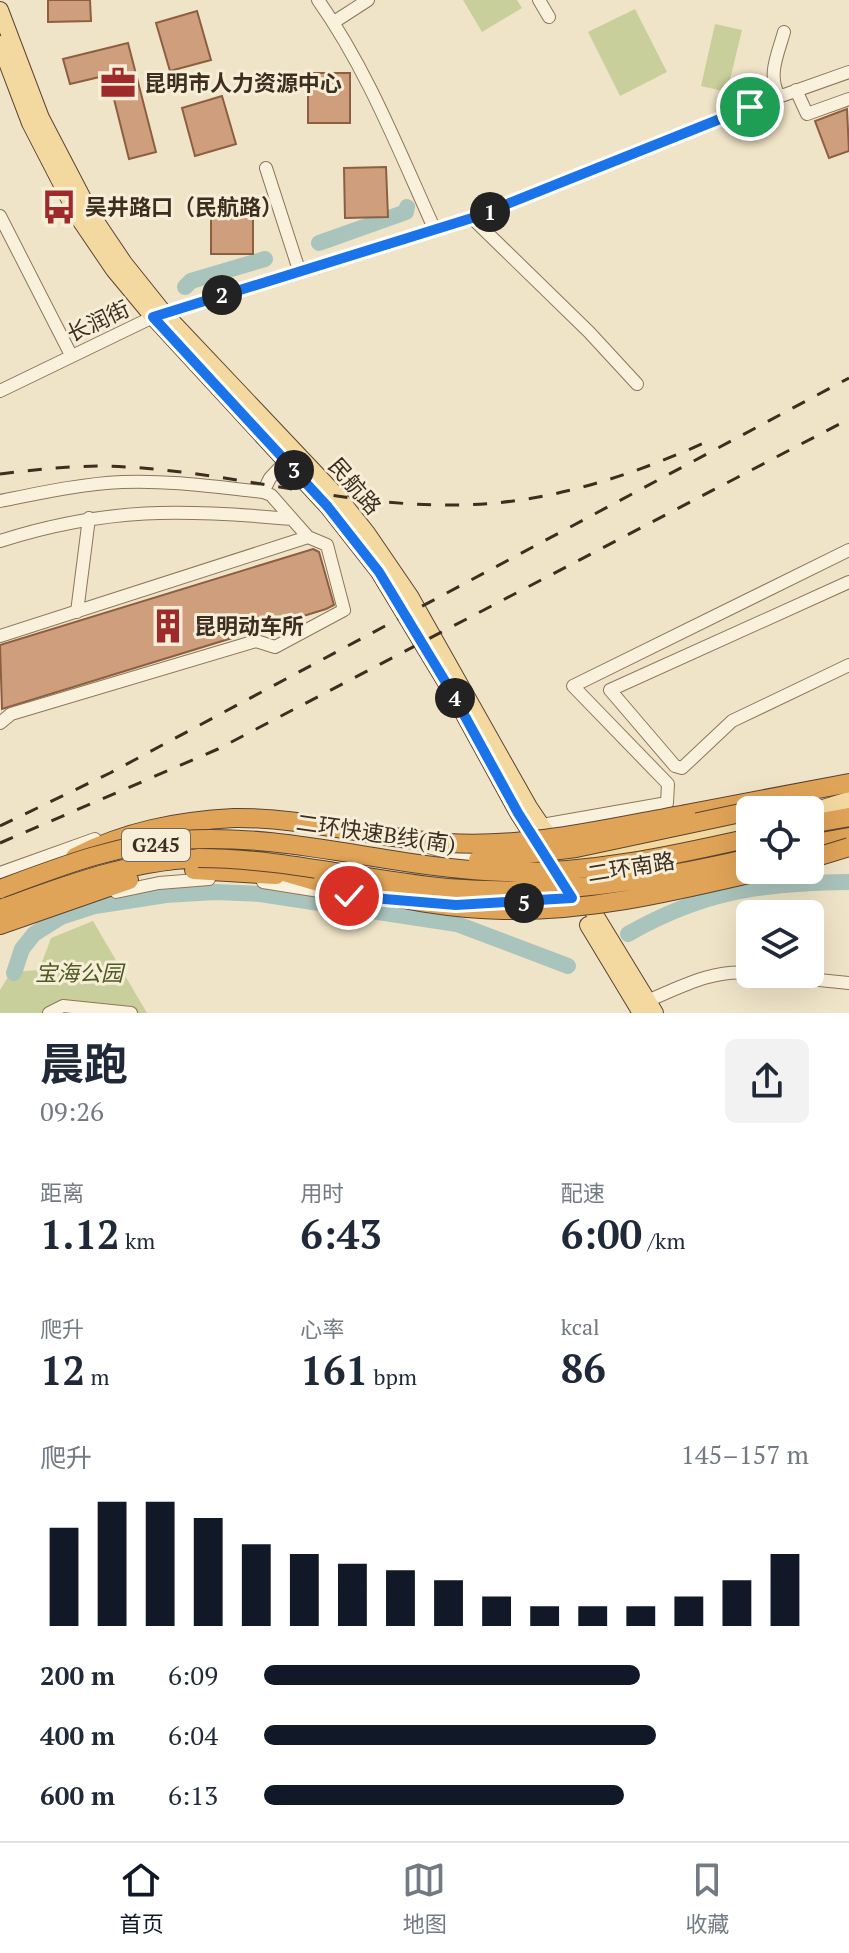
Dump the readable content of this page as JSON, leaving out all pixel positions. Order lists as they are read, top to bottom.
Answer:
{
  "streets": {
    "highway": ["二环快速B线(南)"],
    "main road": ["民航路", "G245", "二环南路"],
    "street": ["长润街"]
  },
  "crossings": [
    ["长润街", "民航路"],
    ["民航路", "二环南路"],
    ["二环快速B线(南)", "二环南路"]
  ],
  "parks": ["宝海公园"],
  "places": {
    "office": ["昆明市人力资源中心"],
    "bus stop": ["吴井路口（民航路）"],
    "building": ["昆明动车所"]
  },
  "page": {
    "pins": [
      "1",
      "2",
      "3",
      "4",
      "5"
    ],
    "heading": ["晨跑", "09:26"],
    "stats": [
      ["距离", "1.12 km"],
      ["用时", "6:43"],
      ["配速", "6:00 /km"],
      ["爬升", "12 m"],
      ["心率", "161 bpm"],
      ["kcal", "86"]
    ],
    "chart": ["爬升", "145–157 m"],
    "list": [
      {
        "name": "200 m",
        "note": "6:09"
      },
      {
        "name": "400 m",
        "note": "6:04"
      },
      {
        "name": "600 m",
        "note": "6:13"
      }
    ],
    "tabs": ["首页", "地图", "收藏"]
  }
}
